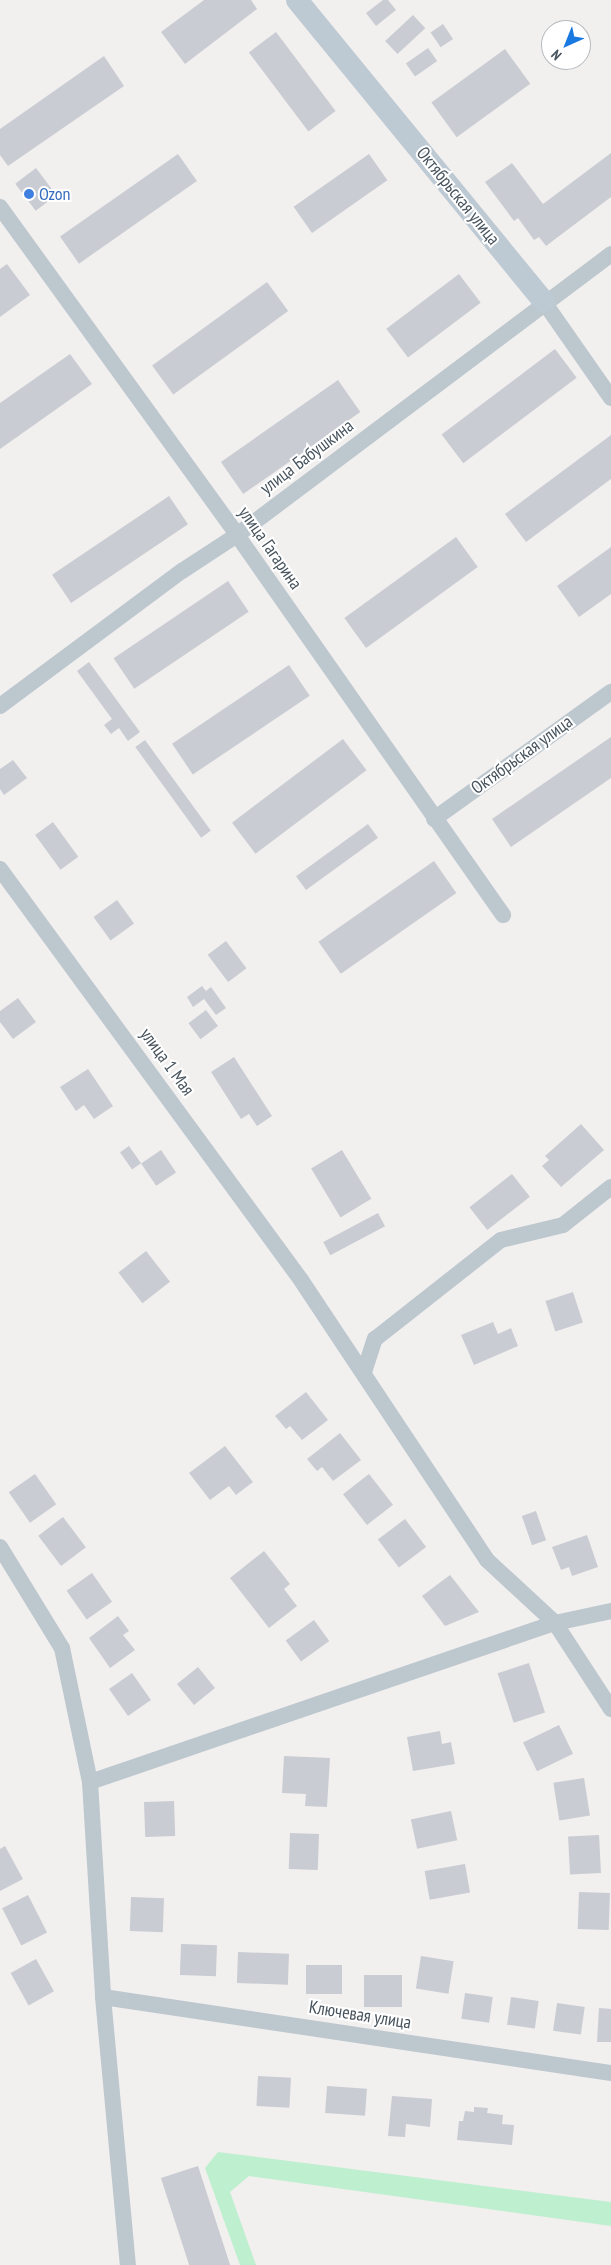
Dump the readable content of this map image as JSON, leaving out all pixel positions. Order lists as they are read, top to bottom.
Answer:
{
  "streets": {
    "street": [
      "Октябрьская улица",
      "улица Бабушкина",
      "улица Гагарина",
      "улица 1 Мая",
      "Ключевая улица"
    ]
  },
  "crossings": [
    ["Октябрьская улица", "улица Бабушкина"],
    ["Октябрьская улица", "улица Гагарина"],
    ["улица Бабушкина", "улица Гагарина"]
  ],
  "places": ["Ozon"],
  "north": "bottom left"
}
